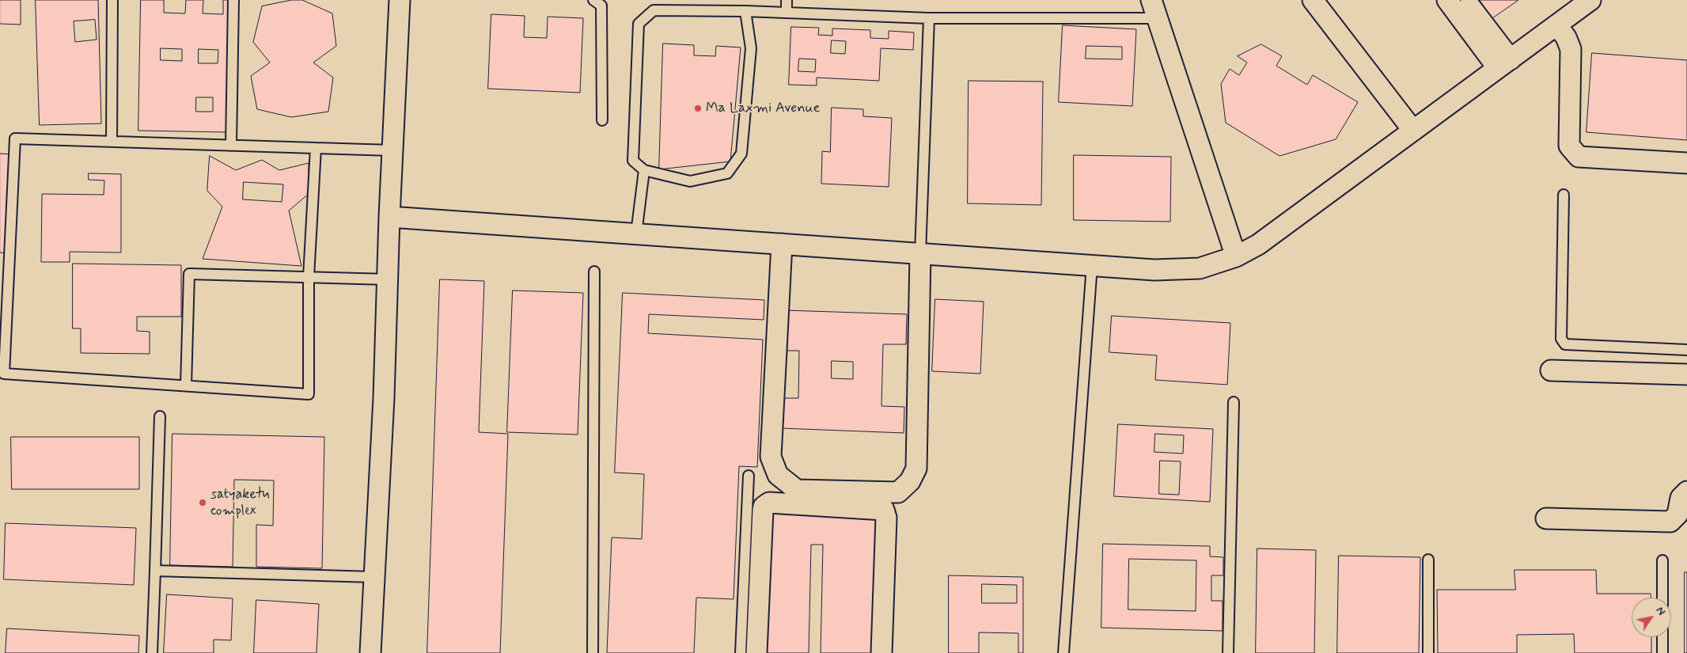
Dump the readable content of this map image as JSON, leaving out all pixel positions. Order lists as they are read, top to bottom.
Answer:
{
  "places": ["Ma Laxmi Avenue", "satyaketu complex"],
  "north": "top right"
}
